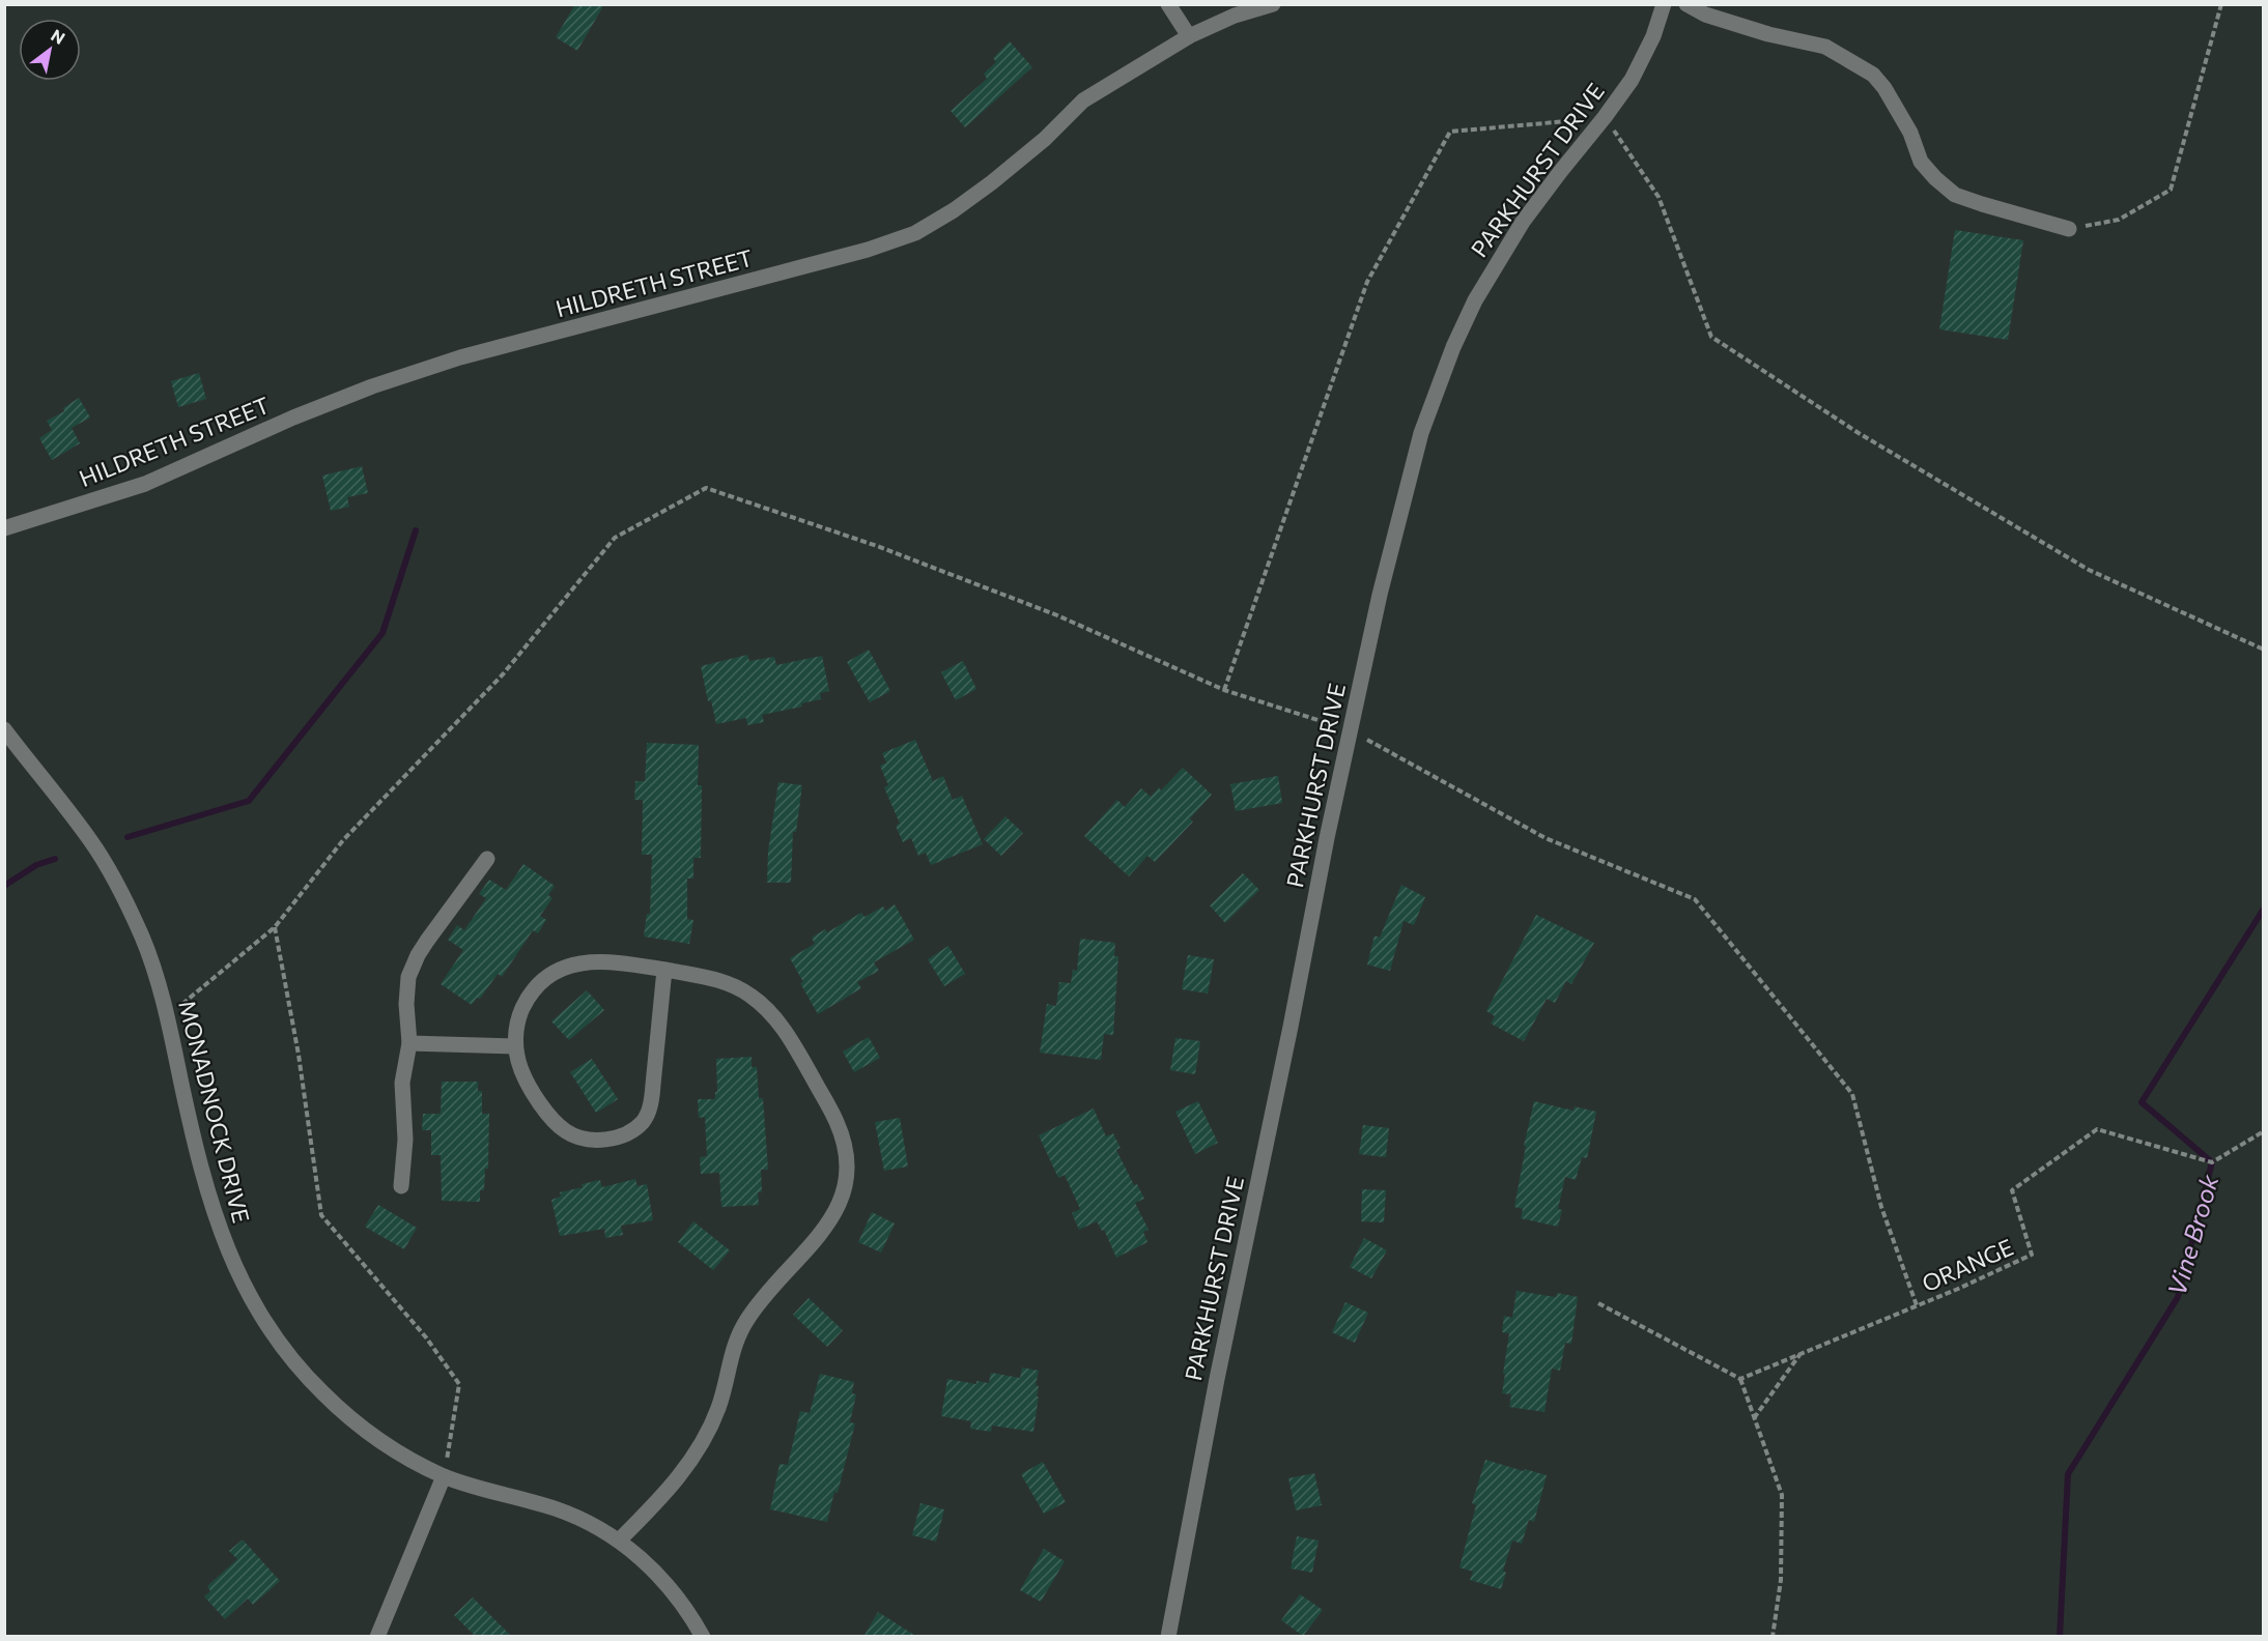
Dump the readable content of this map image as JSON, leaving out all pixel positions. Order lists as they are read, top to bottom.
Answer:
{
  "streets": {
    "street": ["PARKHURST DRIVE", "HILDRETH STREET", "MONADNOCK DRIVE"],
    "path": ["ORANGE"]
  },
  "water": ["Vine Brook"],
  "north": "top right"
}
